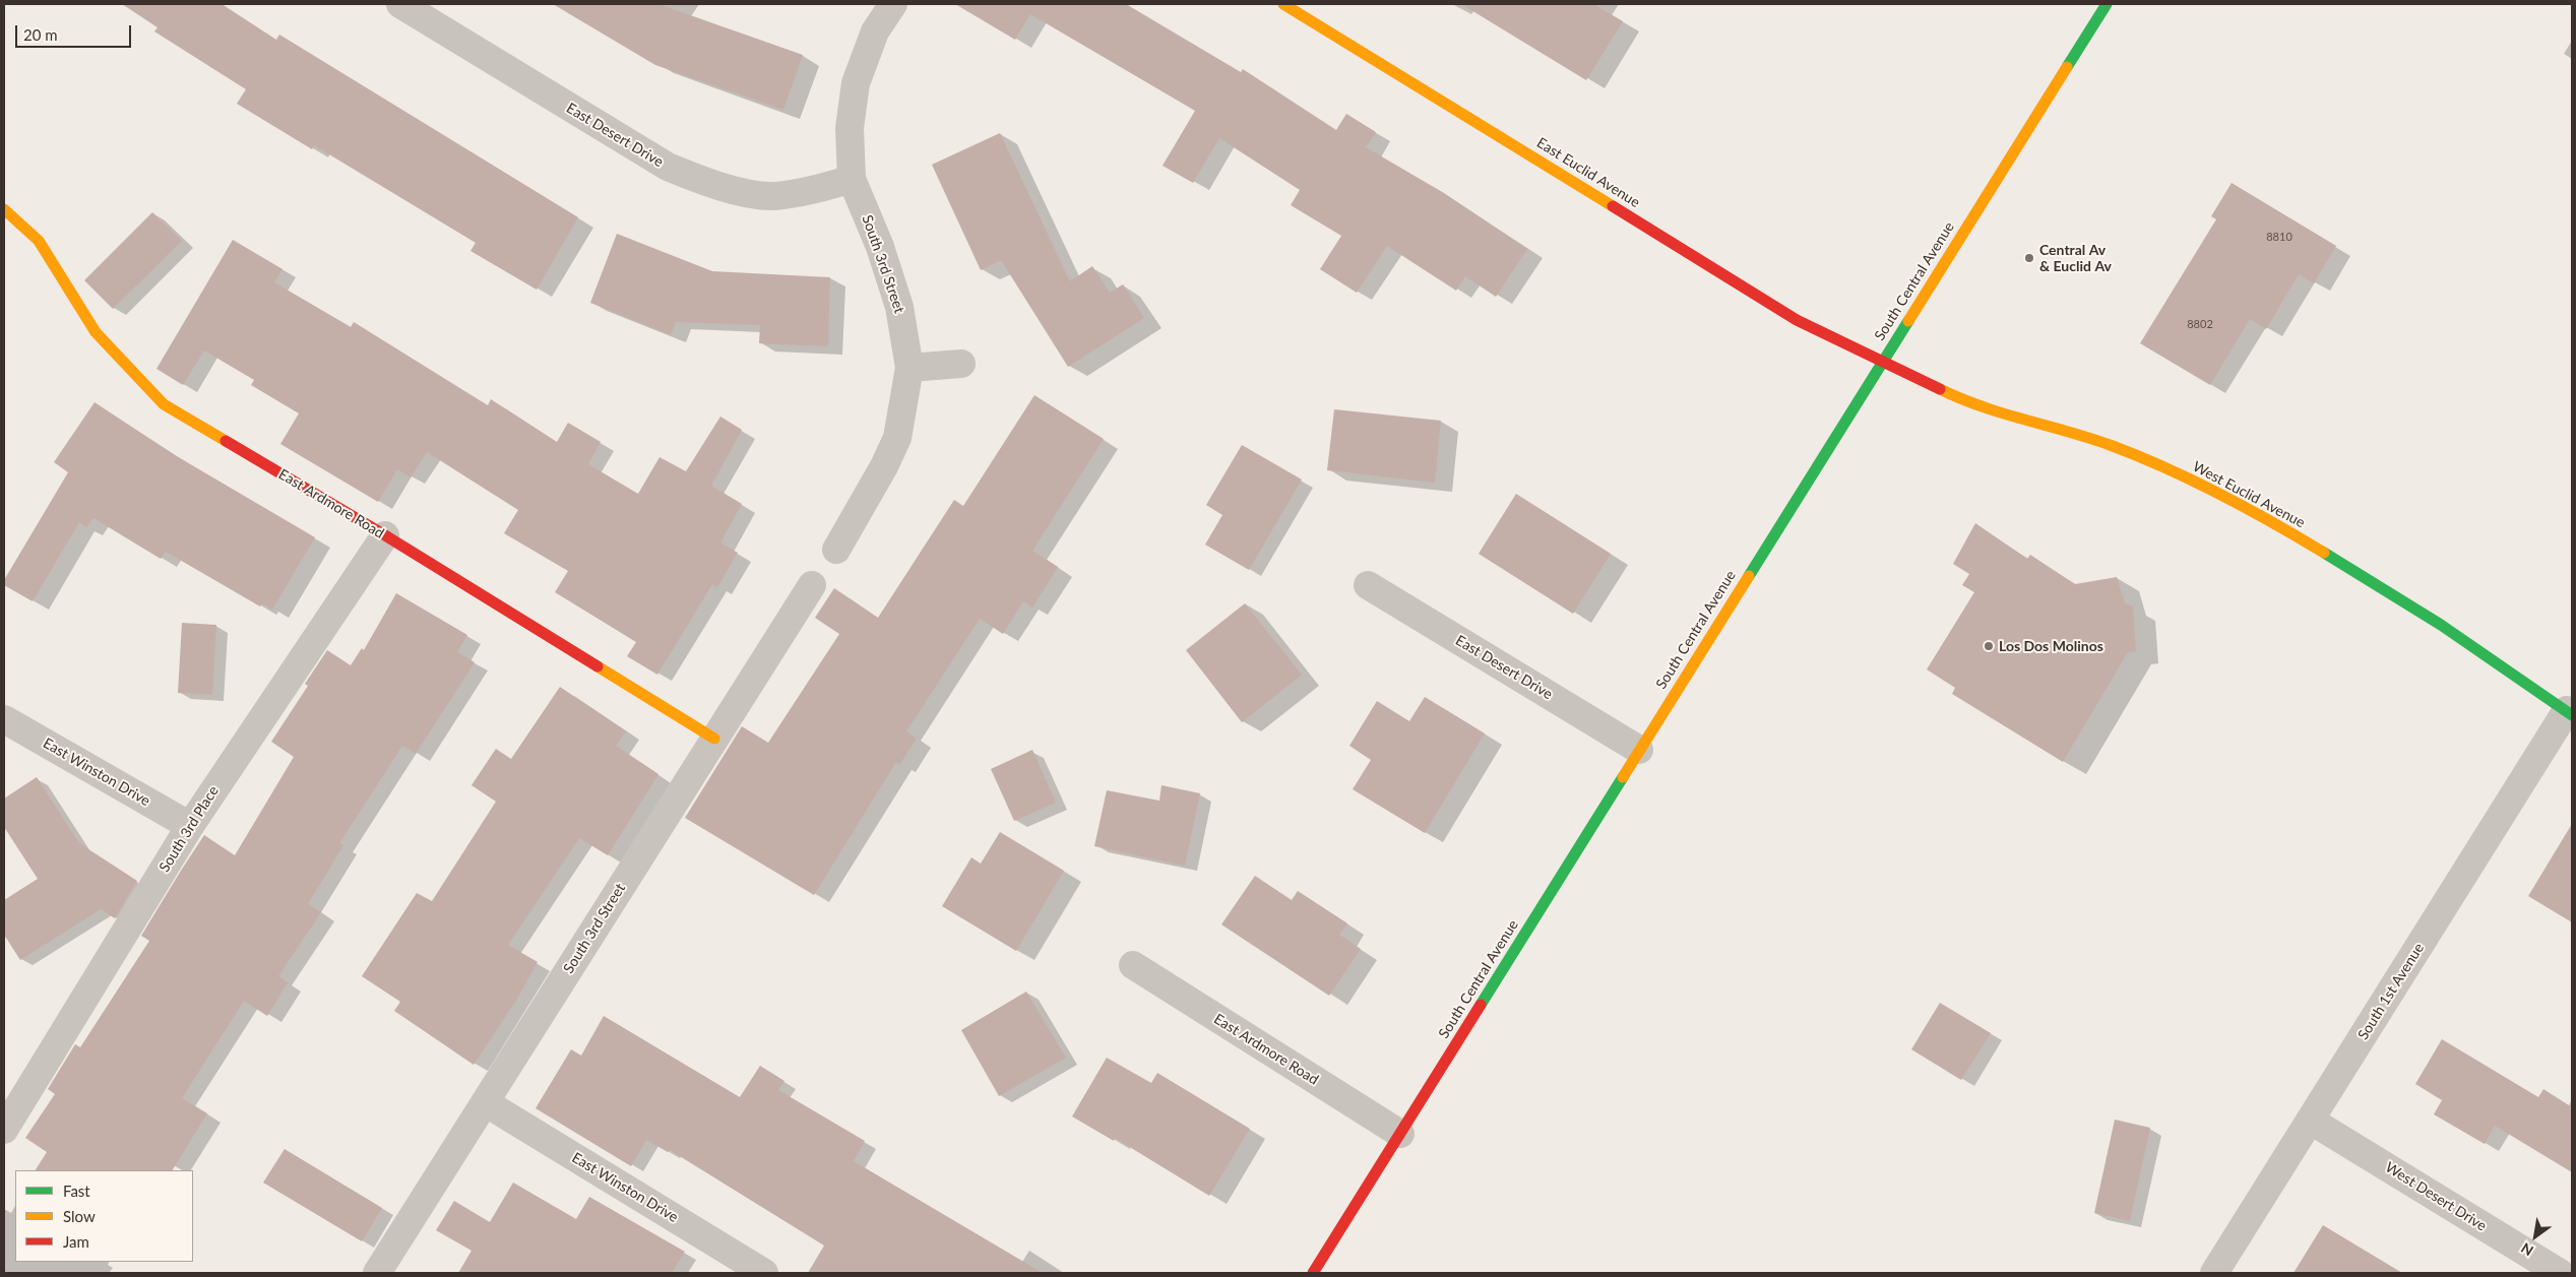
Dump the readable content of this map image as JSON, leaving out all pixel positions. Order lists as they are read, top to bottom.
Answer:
{
  "streets": {
    "street": [
      "East Desert Drive",
      "East Euclid Avenue",
      "South 3rd Street",
      "South Central Avenue",
      "West Euclid Avenue",
      "East Ardmore Road",
      "East Winston Drive",
      "South 3rd Place",
      "South 1st Avenue",
      "West Desert Drive"
    ]
  },
  "crossings": [
    ["East Desert Drive", "South 3rd Street"],
    ["East Desert Drive", "South Central Avenue"],
    ["East Euclid Avenue", "South Central Avenue"],
    ["East Euclid Avenue", "West Euclid Avenue"],
    ["South 3rd Street", "East Ardmore Road"],
    ["South 3rd Street", "East Winston Drive"],
    ["South Central Avenue", "West Euclid Avenue"],
    ["South Central Avenue", "East Ardmore Road"],
    ["West Euclid Avenue", "South 1st Avenue"],
    ["East Ardmore Road", "South 3rd Place"],
    ["East Winston Drive", "South 3rd Place"],
    ["South 1st Avenue", "West Desert Drive"]
  ],
  "places": ["Central Av & Euclid Av", "Los Dos Molinos"],
  "house_numbers": ["8810", "8802"],
  "legend": ["Fast", "Slow", "Jam"],
  "scale_bar": "20 m",
  "north": "bottom left"
}
